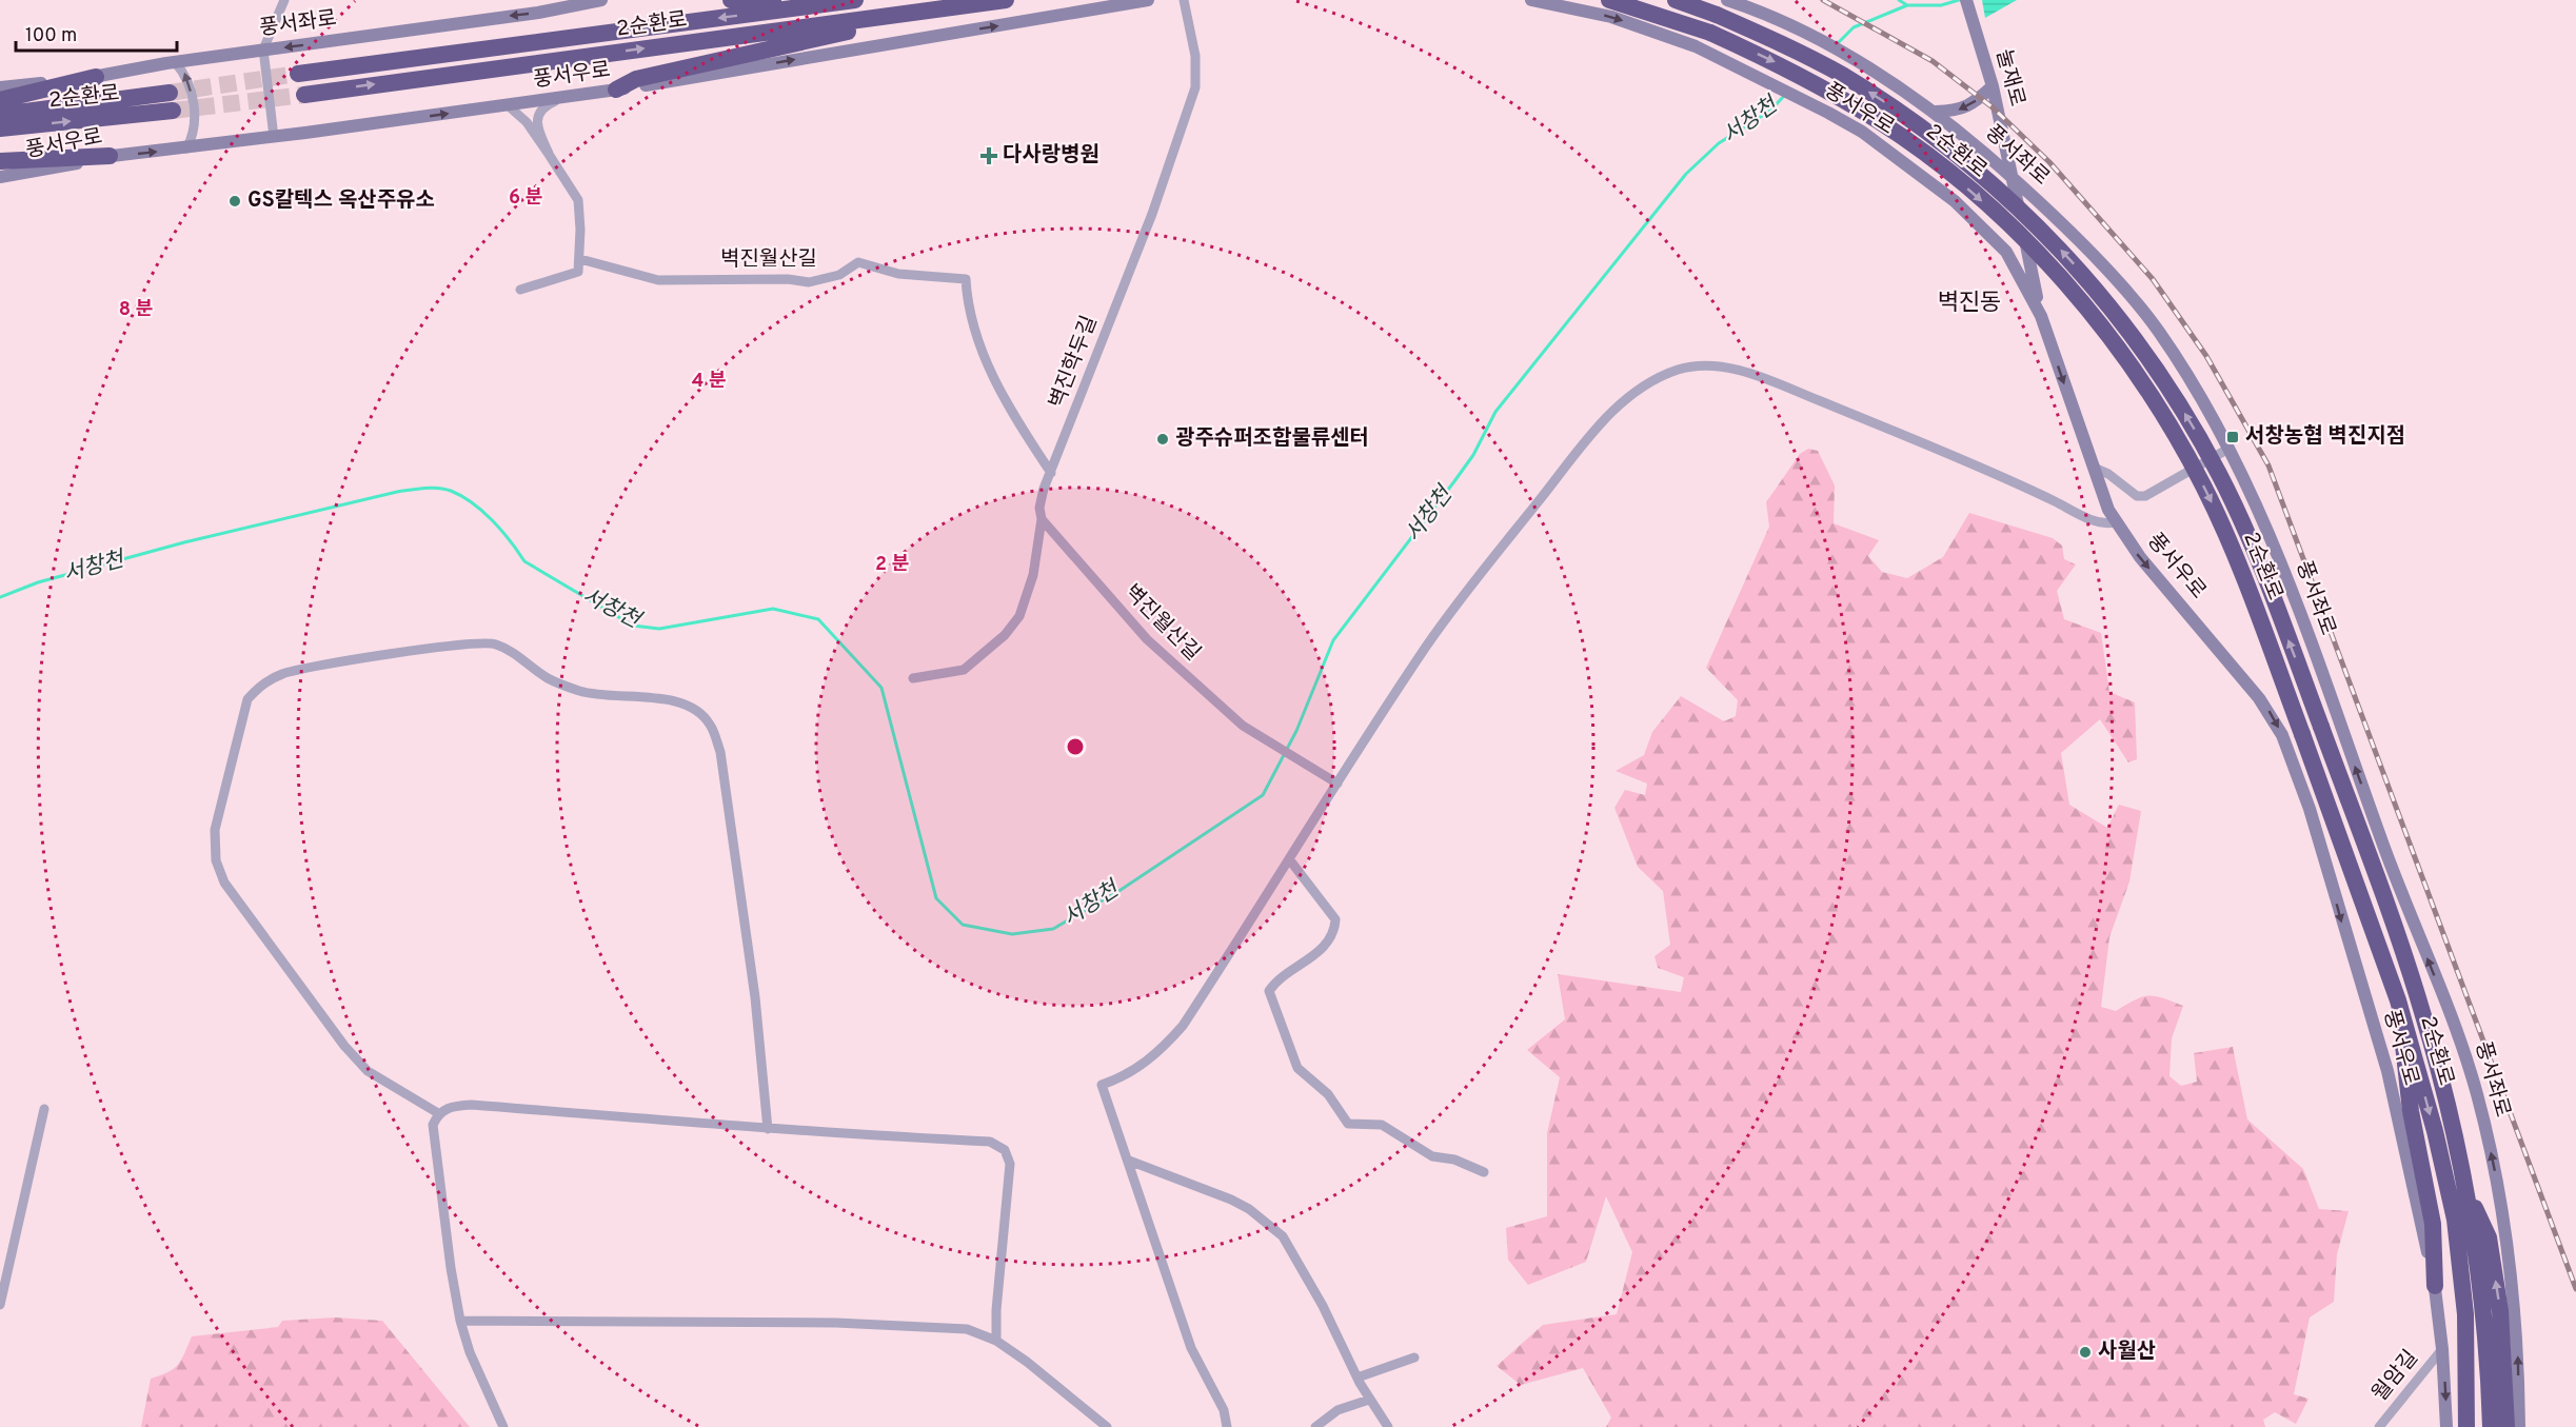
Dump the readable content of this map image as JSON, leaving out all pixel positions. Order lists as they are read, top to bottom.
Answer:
{
  "streets": {
    "highway": ["2순환로"],
    "street": [
      "풍서좌로",
      "풍서우로",
      "눌재로",
      "벽진월산길",
      "벽진학두길",
      "월암길"
    ]
  },
  "crossings": [
    ["풍서좌로", "2순환로"],
    ["풍서좌로", "눌재로"],
    ["풍서우로", "눌재로"],
    ["풍서우로", "월암길"],
    ["벽진월산길", "벽진학두길"]
  ],
  "one_way": ["풍서좌로", "풍서우로"],
  "districts": ["벽진동"],
  "water": ["서창천"],
  "places": {
    "health": ["다사랑병원"],
    "other": ["GS칼텍스 옥산주유소", "광주슈퍼조합물류센터", "사월산"],
    "transit": ["서창농협 벽진지점"]
  },
  "scale_bar": "100 m",
  "rings": [
    "6 분",
    "8 분",
    "4 분",
    "2 분"
  ]
}
